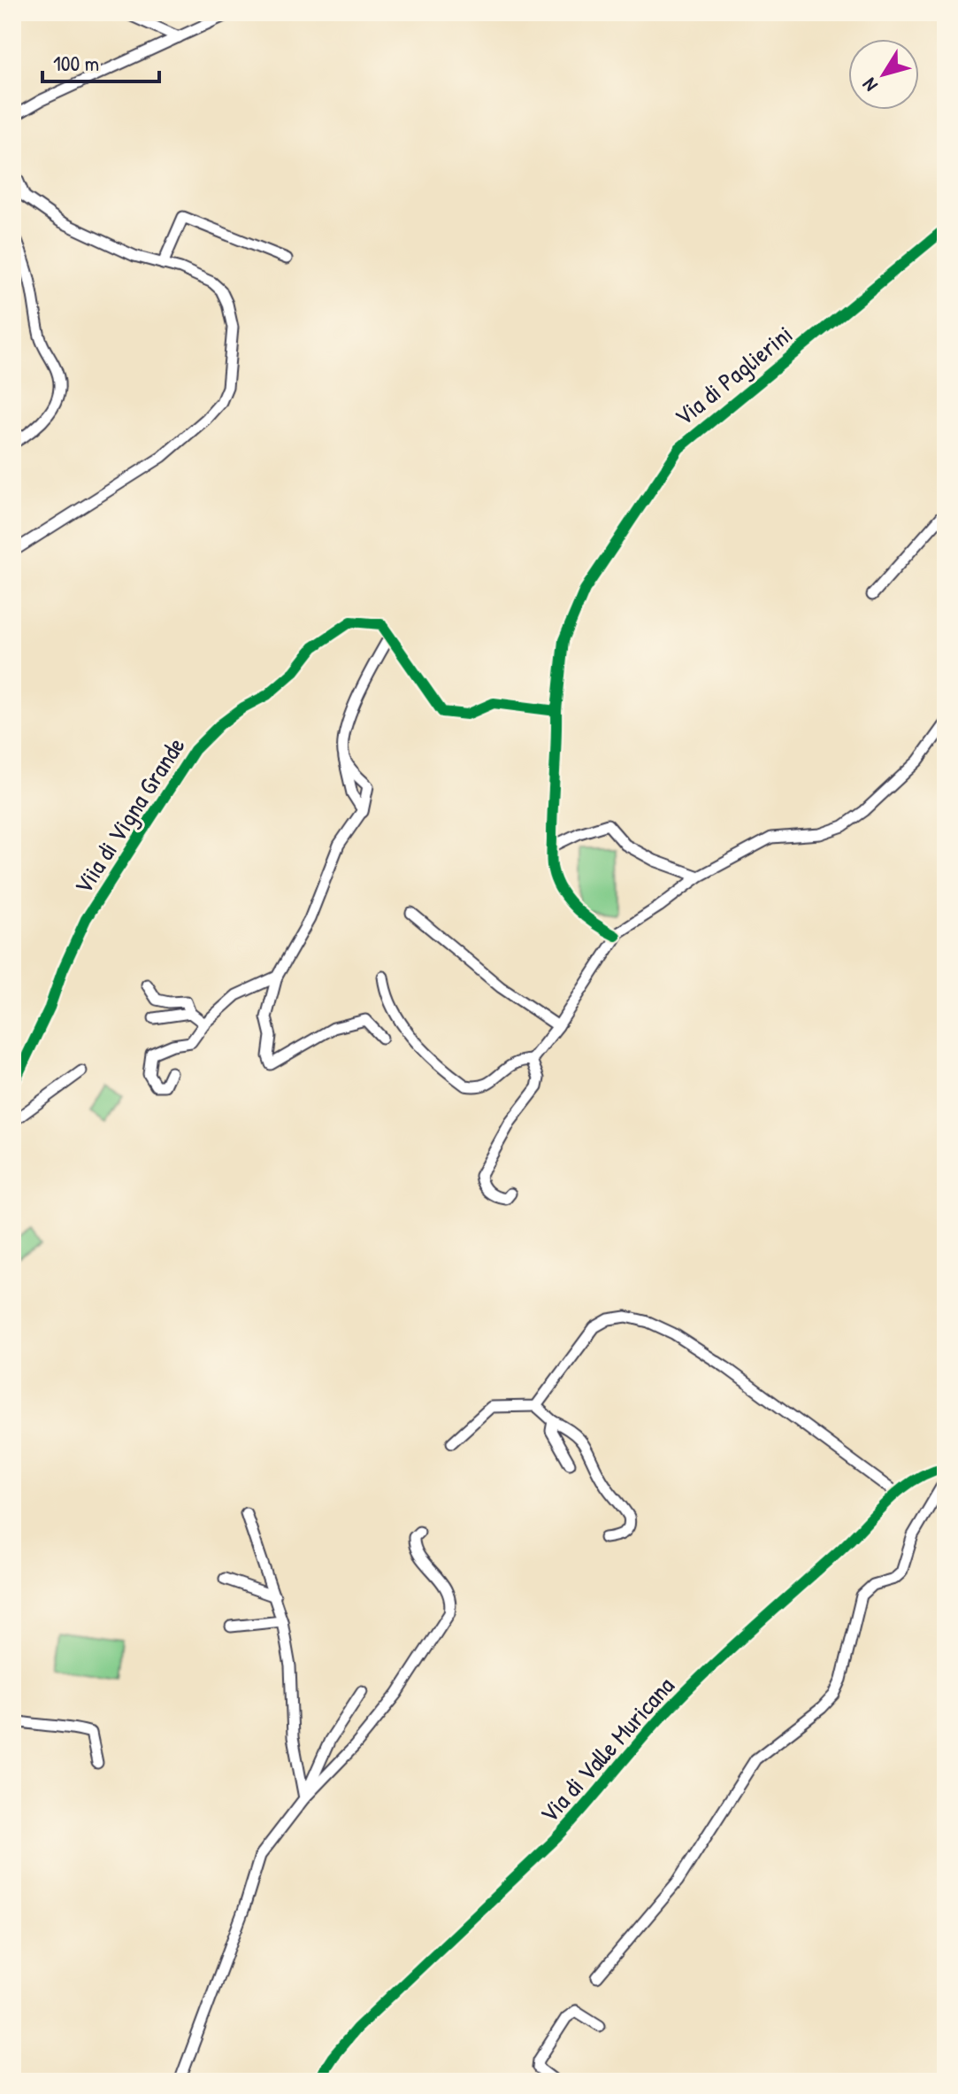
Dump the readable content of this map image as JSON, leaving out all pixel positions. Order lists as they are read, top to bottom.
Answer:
{
  "streets": {
    "street": ["Via di Paglierini", "Viia di Vigna Grande", "Via di Valle Muricana"]
  },
  "scale_bar": "100 m",
  "north": "bottom left"
}
